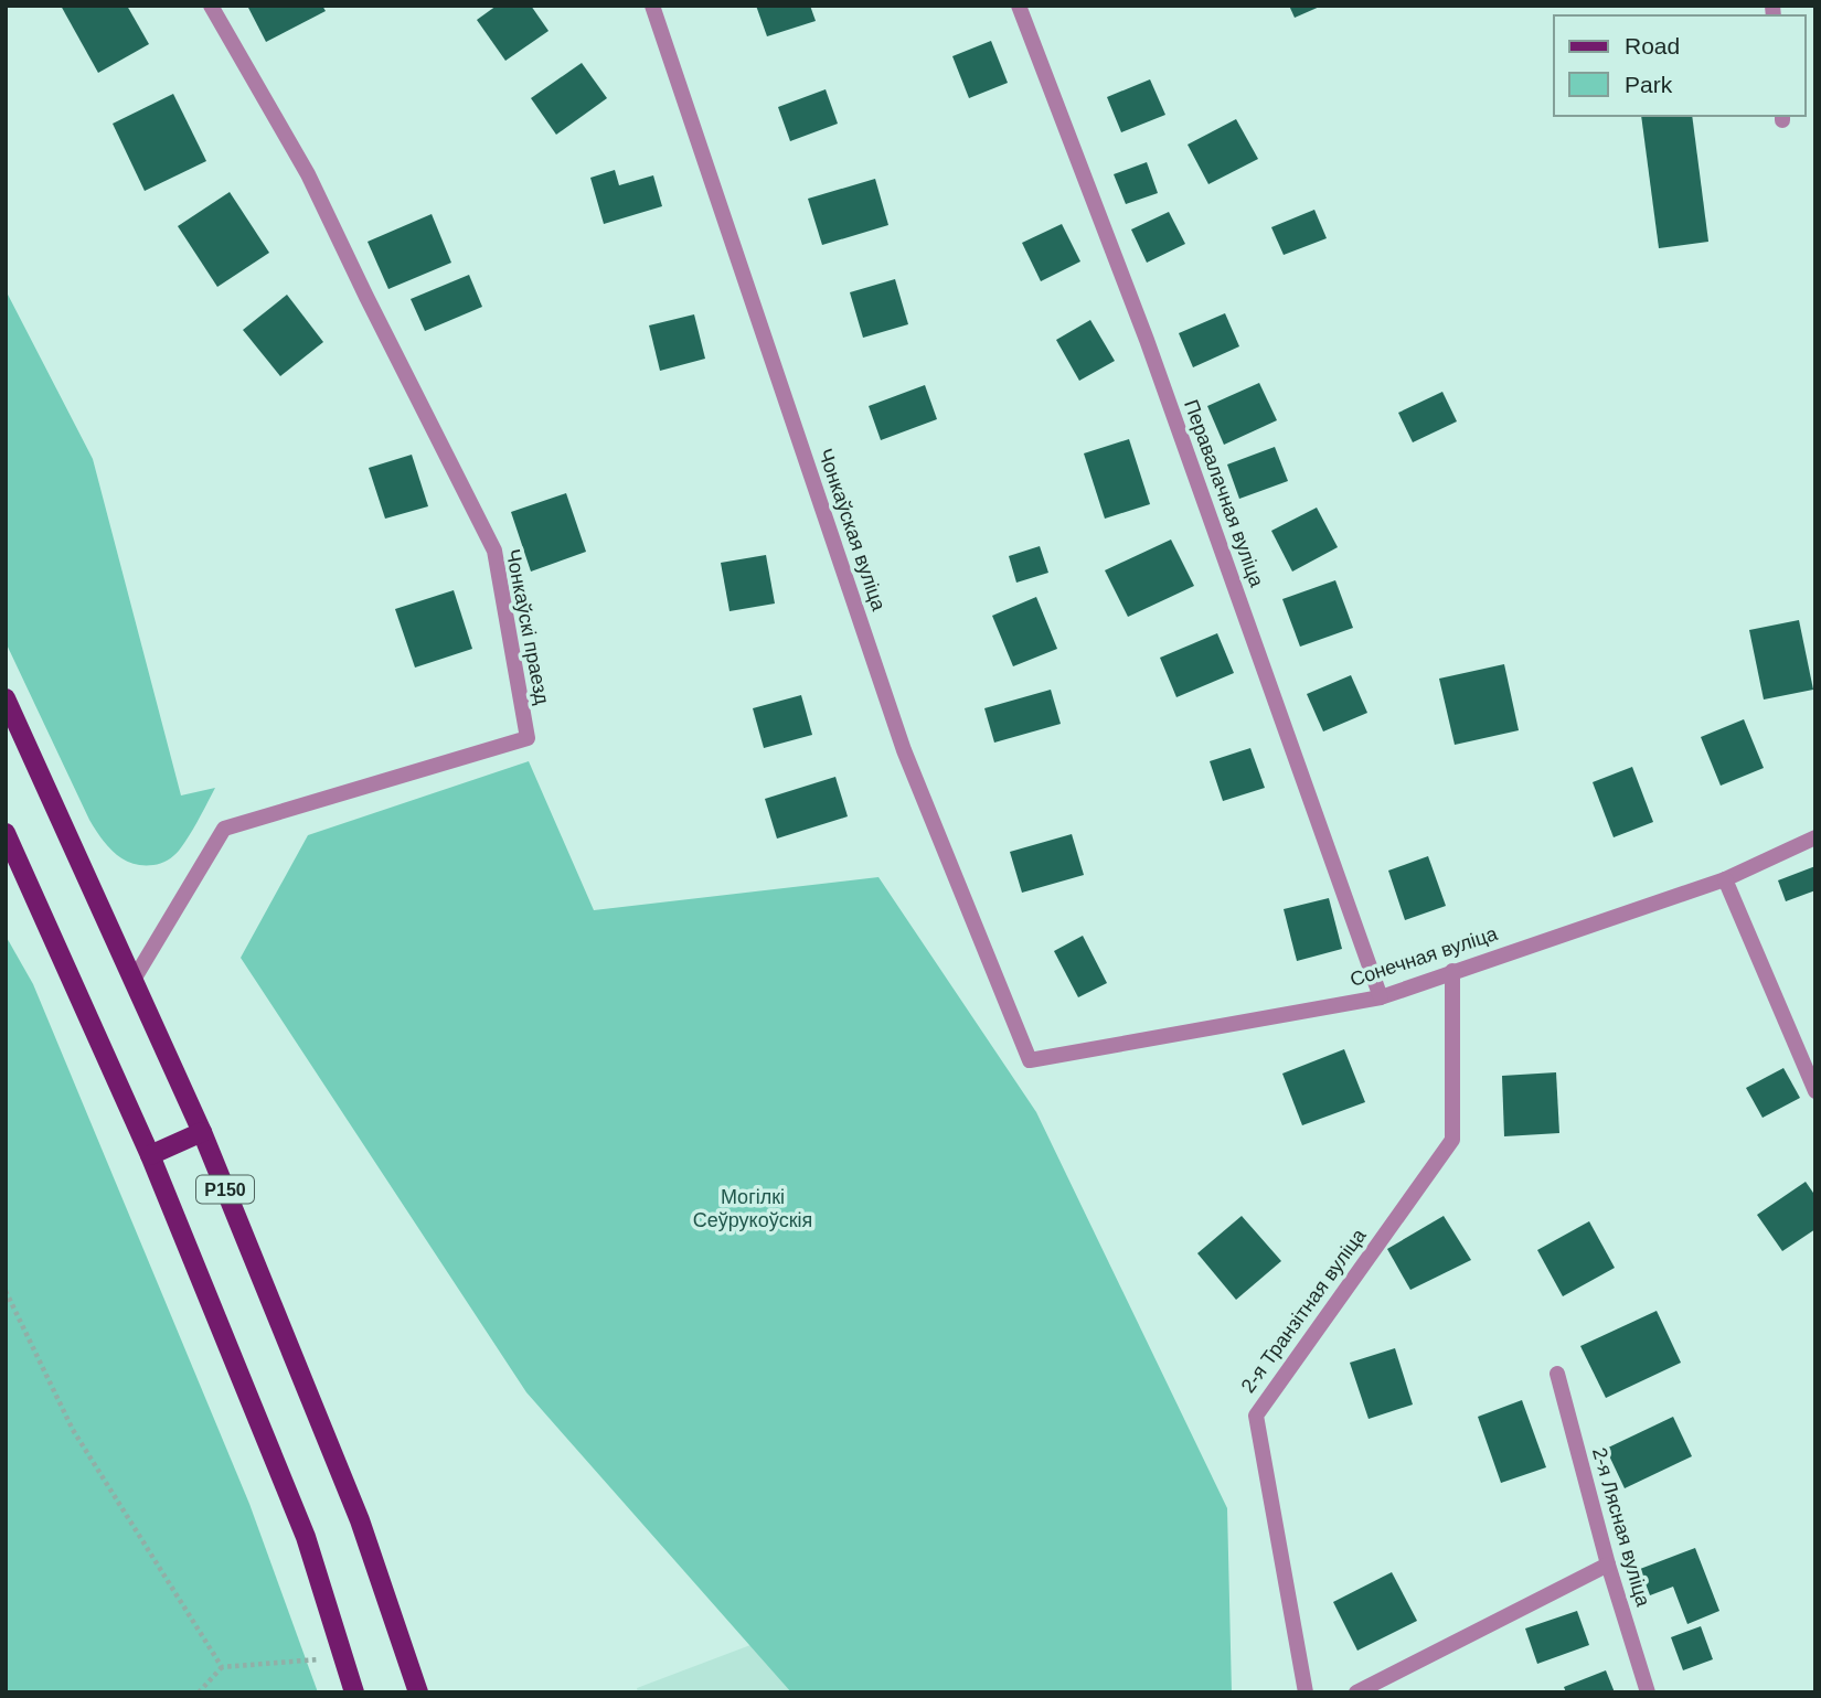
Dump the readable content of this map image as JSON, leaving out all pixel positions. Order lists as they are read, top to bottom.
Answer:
{
  "streets": {
    "main road": ["Р150"],
    "street": [
      "Перавалачная вуліца",
      "Чонкаўская вуліца",
      "Чонкаўскі праезд",
      "Сонечная вуліца",
      "2-я Транзітная вуліца",
      "2-я Лясная вуліца"
    ]
  },
  "crossings": [
    ["Перавалачная вуліца", "Сонечная вуліца"],
    ["Чонкаўская вуліца", "Сонечная вуліца"],
    ["Чонкаўскі праезд", "Р150"],
    ["Сонечная вуліца", "2-я Транзітная вуліца"]
  ],
  "parks": ["Могілкі Сеўрукоўскія"],
  "legend": ["Road", "Park"]
}
